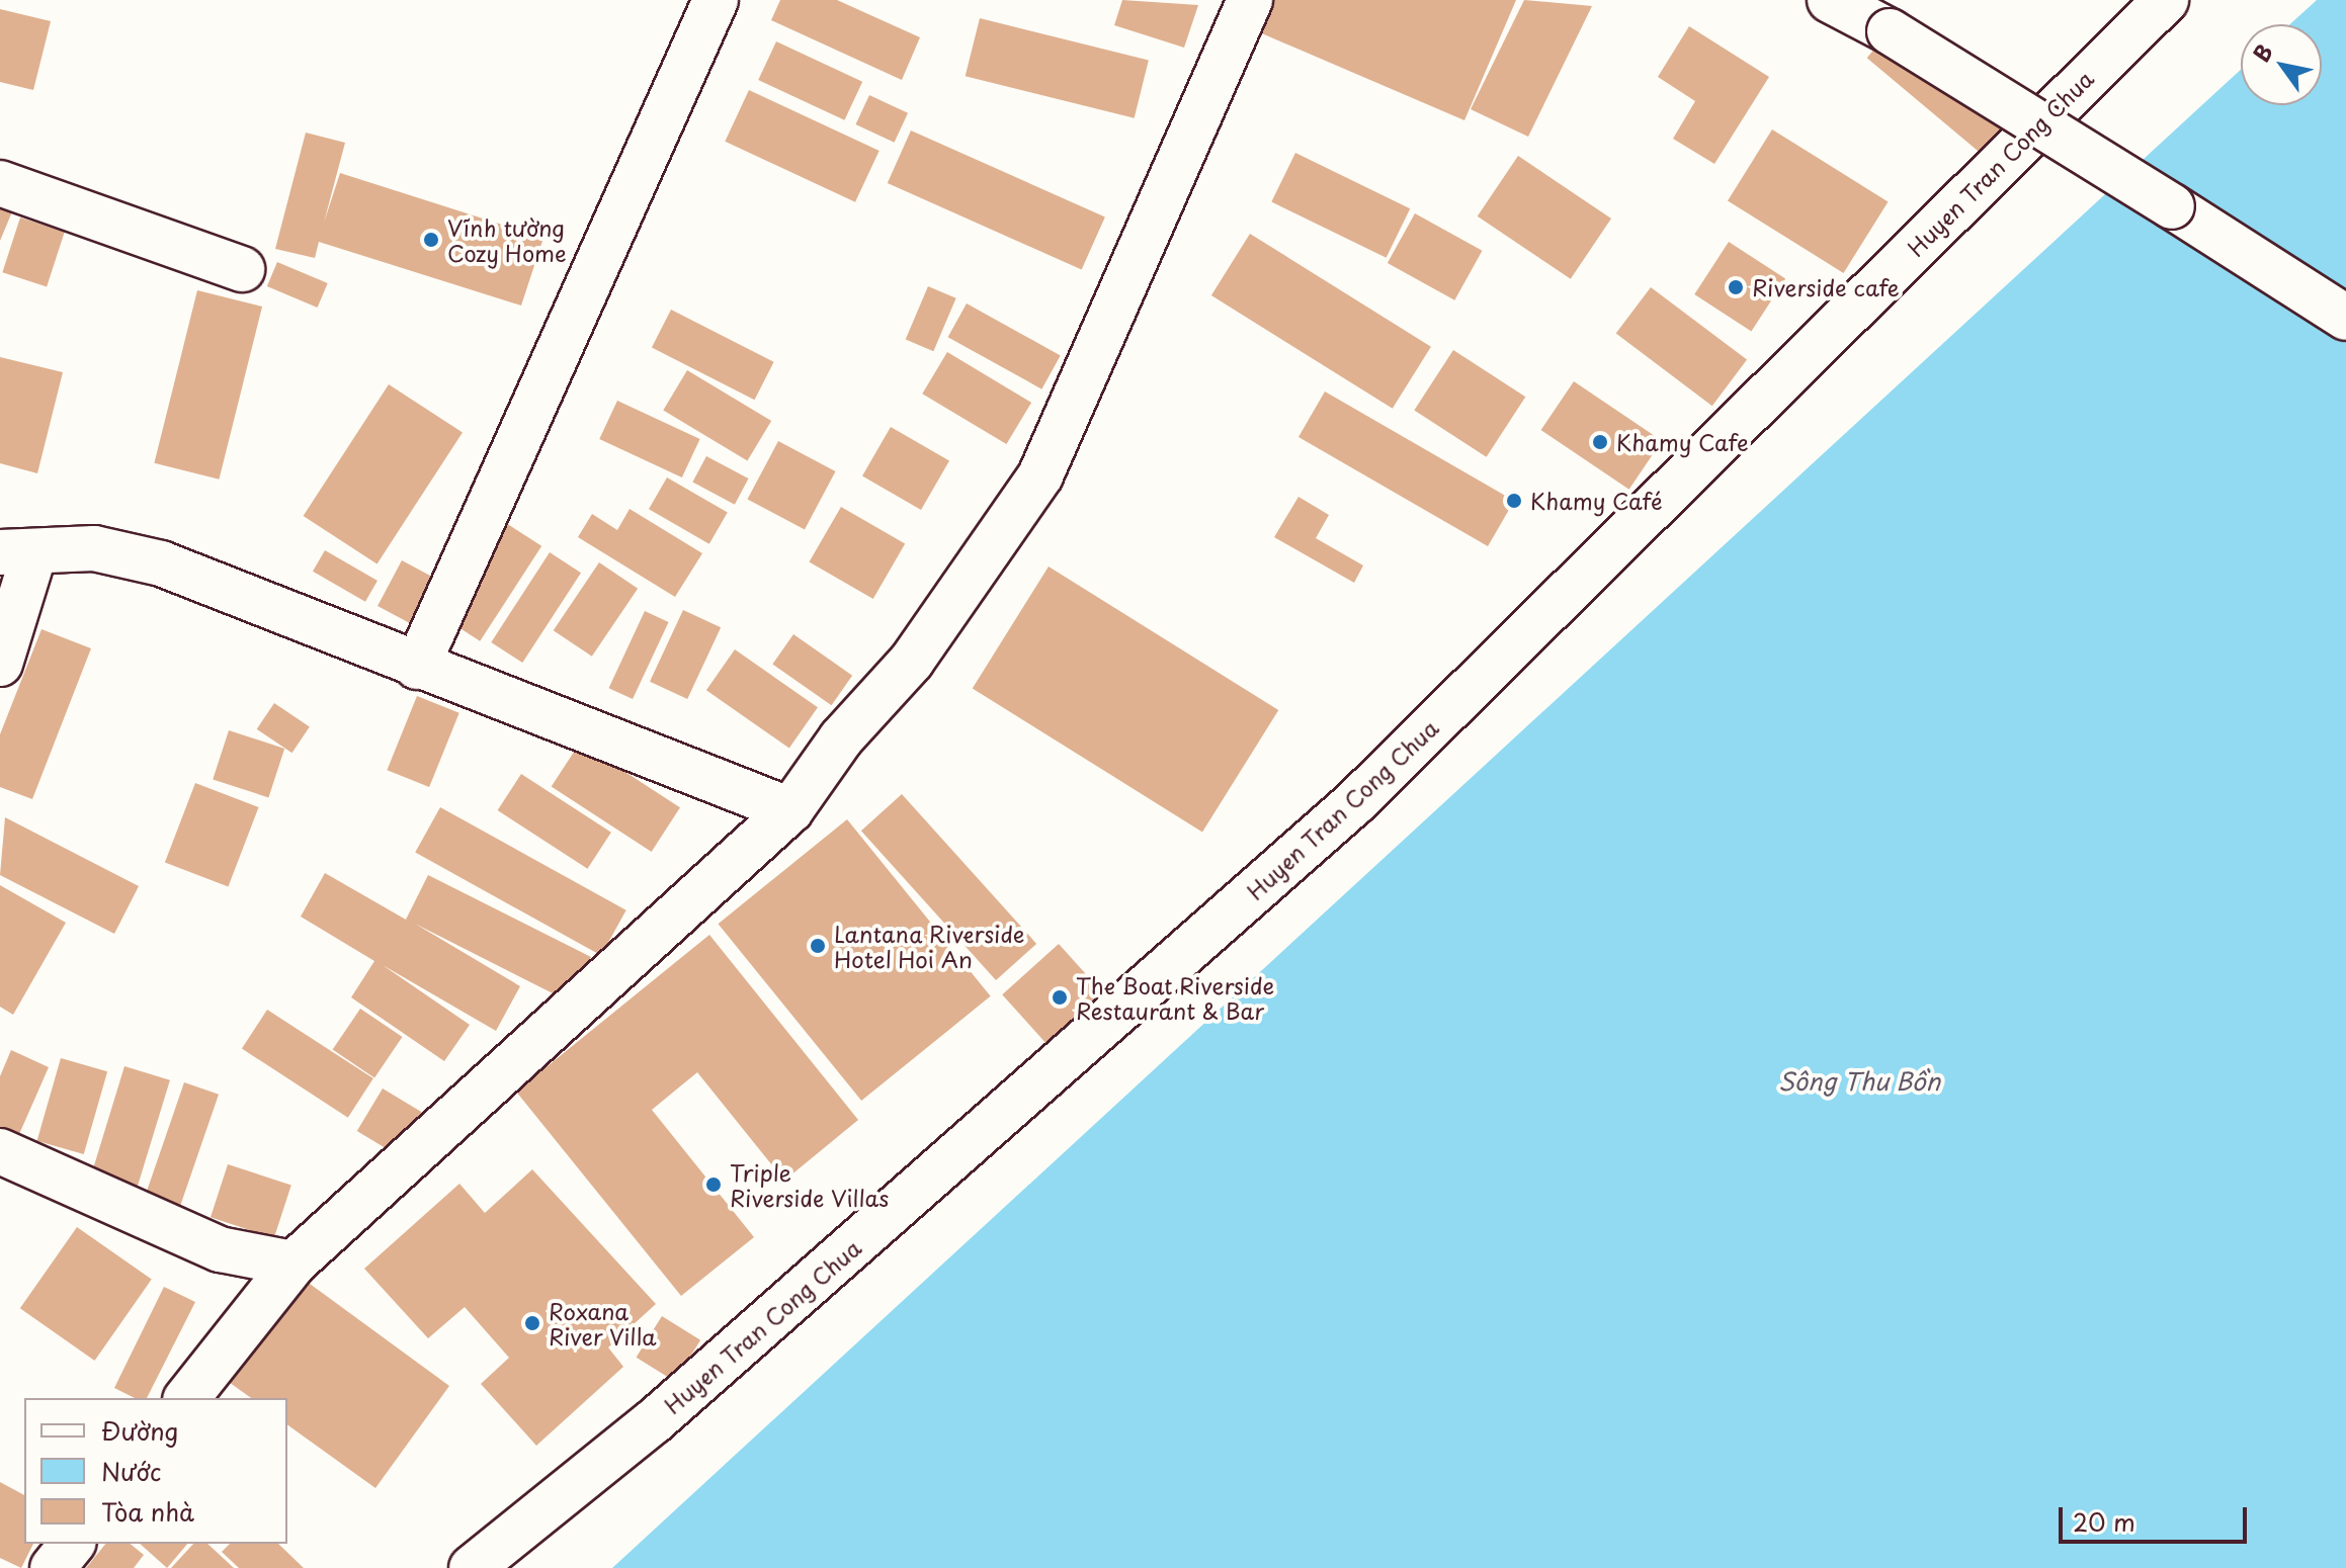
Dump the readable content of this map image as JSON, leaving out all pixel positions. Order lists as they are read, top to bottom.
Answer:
{
  "streets": {
    "street": ["Huyen Tran Cong Chua"]
  },
  "water": ["Sông Thu Bồn"],
  "places": [
    "Vĩnh tường Cozy Home",
    "Riverside cafe",
    "Khamy Cafe",
    "Khamy Café",
    "Lantana Riverside Hotel Hoi An",
    "The Boat Riverside Restaurant & Bar",
    "Triple Riverside Villas",
    "Roxana River Villa"
  ],
  "legend": ["Đường", "Nước", "Tòa nhà"],
  "scale_bar": "20 m",
  "north": "top left"
}
